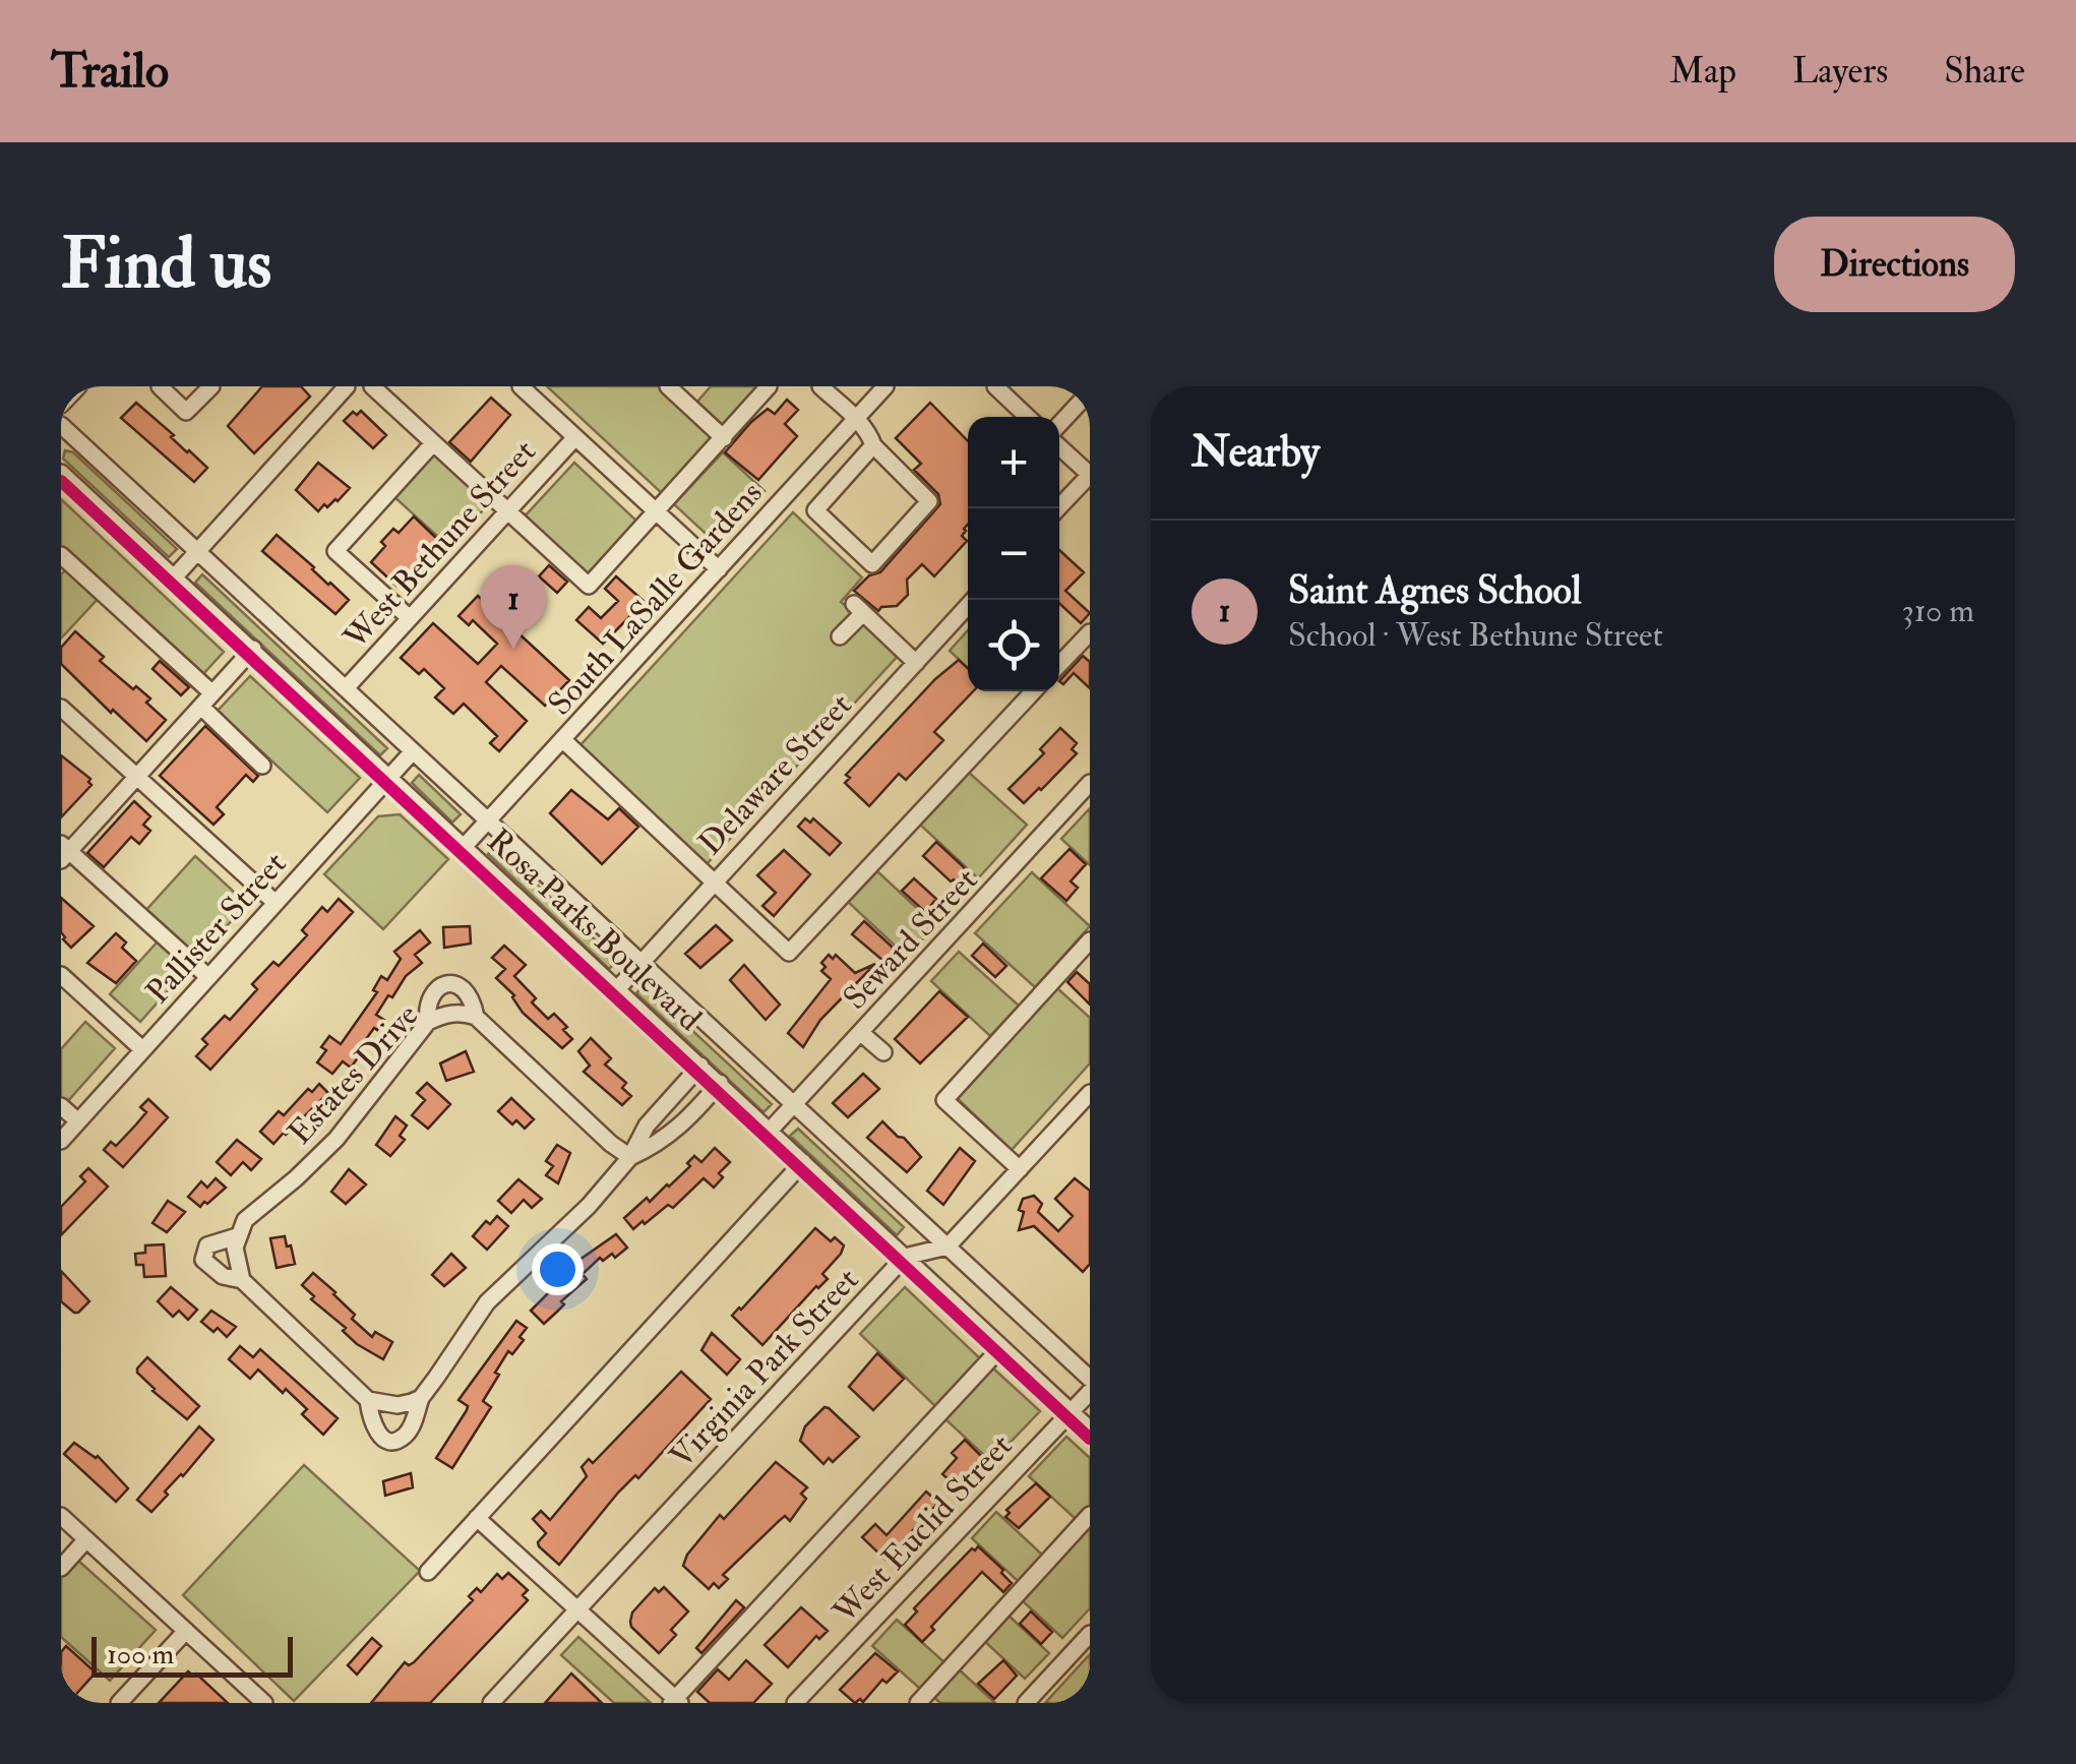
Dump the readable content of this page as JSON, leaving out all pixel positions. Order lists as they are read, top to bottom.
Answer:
{
  "streets": {
    "street": [
      "West Bethune Street",
      "South LaSalle Gardens",
      "Delaware Street",
      "Pallister Street",
      "Rosa Parks Boulevard",
      "Seward Street",
      "Estates Drive",
      "Virginia Park Street",
      "West Euclid Street"
    ]
  },
  "crossings": [
    ["West Bethune Street", "Rosa Parks Boulevard"],
    ["South LaSalle Gardens", "Rosa Parks Boulevard"],
    ["Delaware Street", "Rosa Parks Boulevard"],
    ["Pallister Street", "Rosa Parks Boulevard"],
    ["Rosa Parks Boulevard", "Seward Street"],
    ["Rosa Parks Boulevard", "Estates Drive"],
    ["Rosa Parks Boulevard", "Virginia Park Street"],
    ["Rosa Parks Boulevard", "West Euclid Street"]
  ],
  "scale_bar": "100 m",
  "page": {
    "header": "Trailo",
    "nav": ["Map", "Layers", "Share"],
    "buttons": "Directions",
    "title": "Find us",
    "heading": "Nearby",
    "map_buttons": ["+", "−"],
    "list": [
      {
        "mark": "1",
        "name": "Saint Agnes School",
        "note": "School · West Bethune Street",
        "value": "310 m"
      }
    ],
    "pins": "1",
    "scale": "100 m"
  }
}
